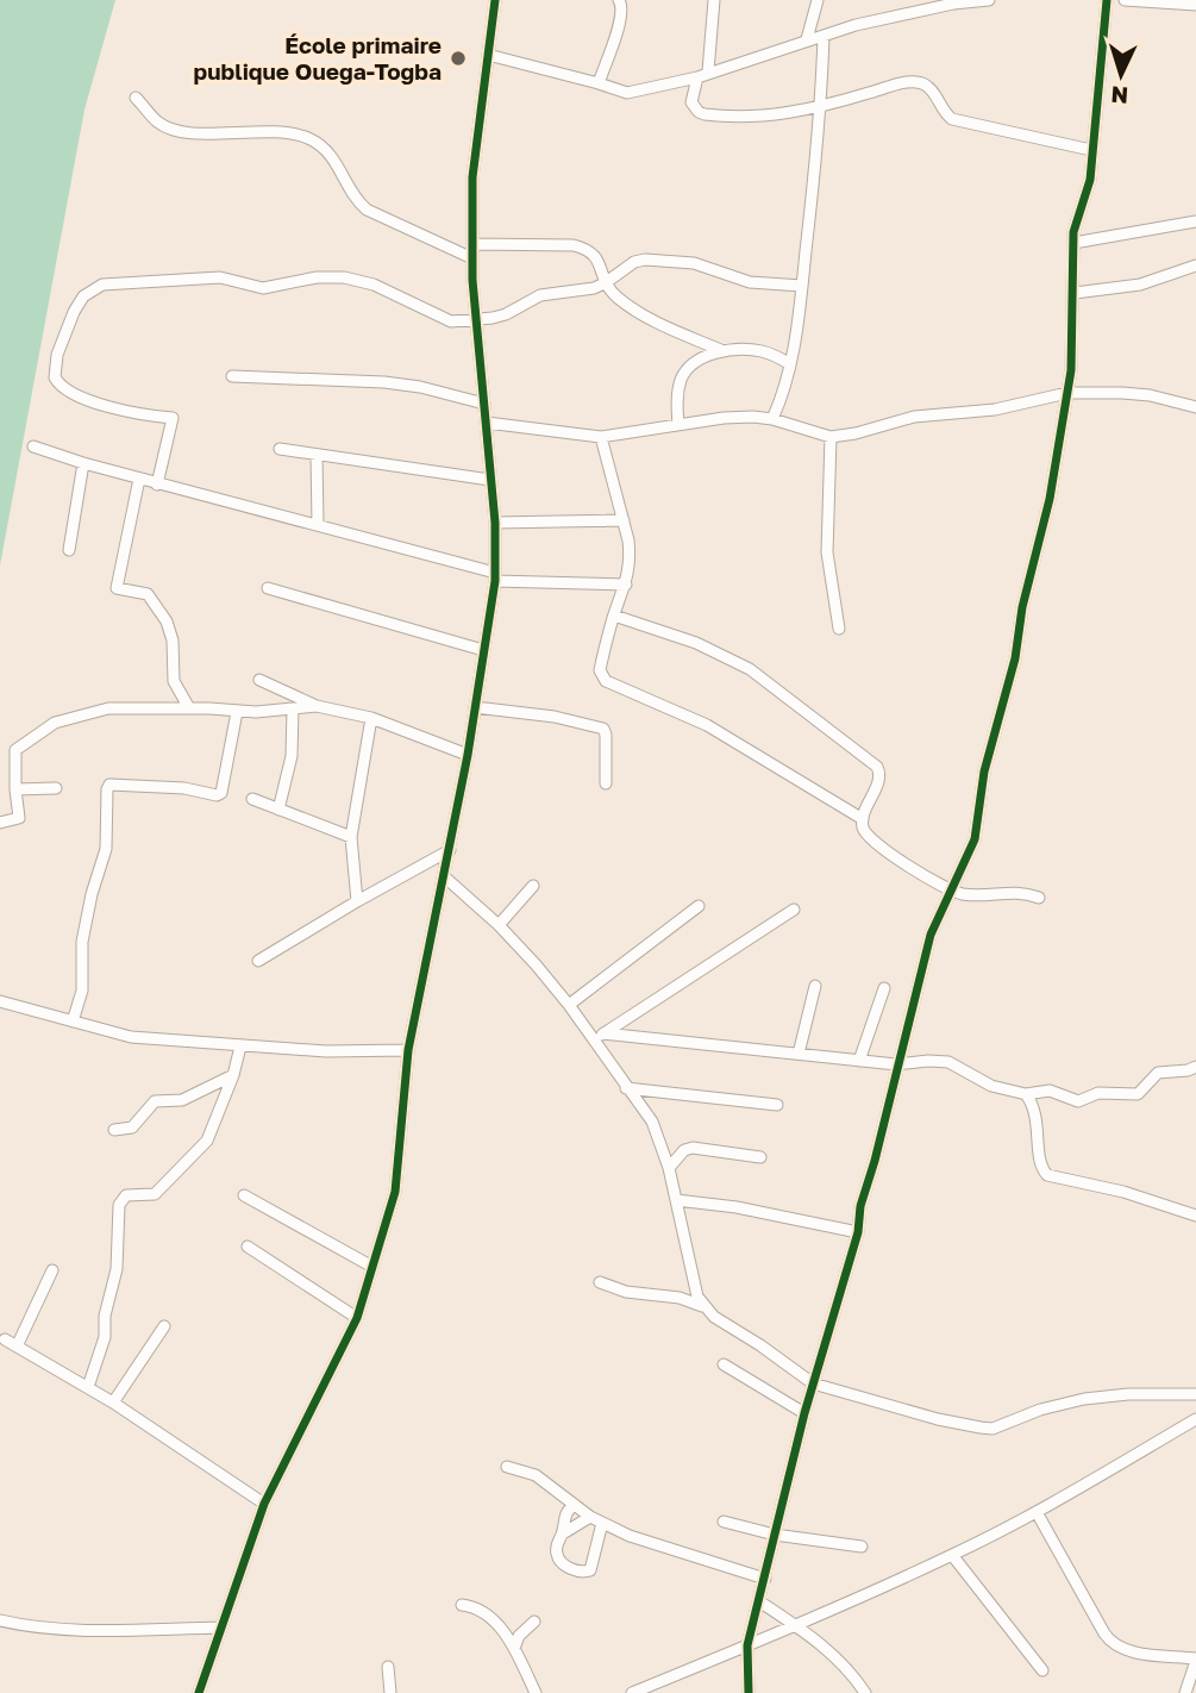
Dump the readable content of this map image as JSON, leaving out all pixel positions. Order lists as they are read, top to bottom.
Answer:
{
  "places": ["École primaire publique Ouega-Togba"],
  "north": "bottom"
}
